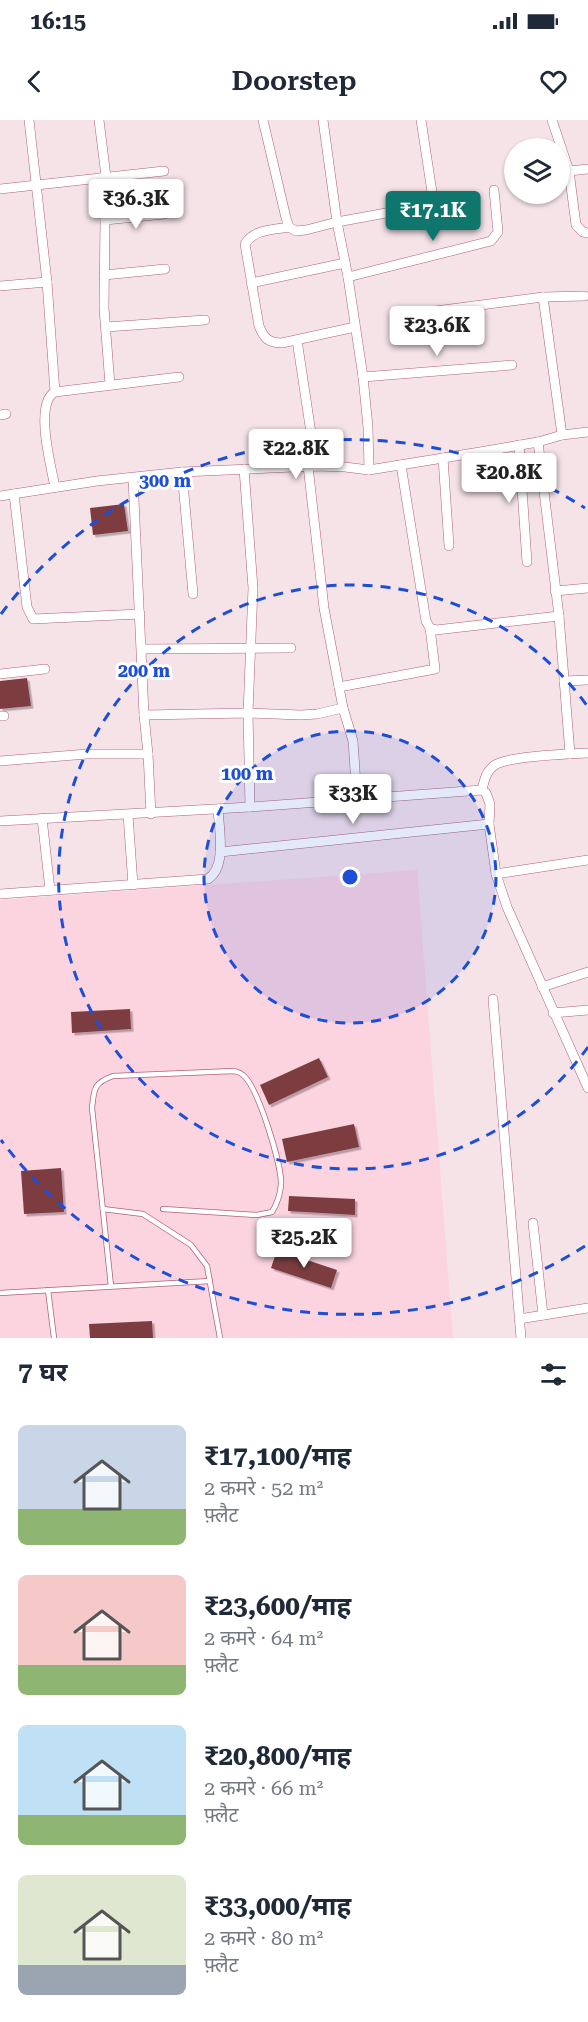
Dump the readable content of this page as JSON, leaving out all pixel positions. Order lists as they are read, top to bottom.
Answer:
{
  "page": {
    "status": "16:15",
    "header": "Doorstep",
    "price": [
      "₹36.3K",
      "₹17.1K",
      "₹23.6K",
      "₹22.8K",
      "₹20.8K",
      "₹33K",
      "₹25.2K"
    ],
    "heading": "7 घर",
    "list": [
      {
        "name": "₹17,100/माह",
        "note": "2 कमरे · 52 m² · फ़्लैट"
      },
      {
        "name": "₹23,600/माह",
        "note": "2 कमरे · 64 m² · फ़्लैट"
      },
      {
        "name": "₹20,800/माह",
        "note": "2 कमरे · 66 m² · फ़्लैट"
      },
      {
        "name": "₹33,000/माह",
        "note": "2 कमरे · 80 m² · फ़्लैट"
      }
    ]
  },
  "rings": ["300 m", "200 m", "100 m"]
}
